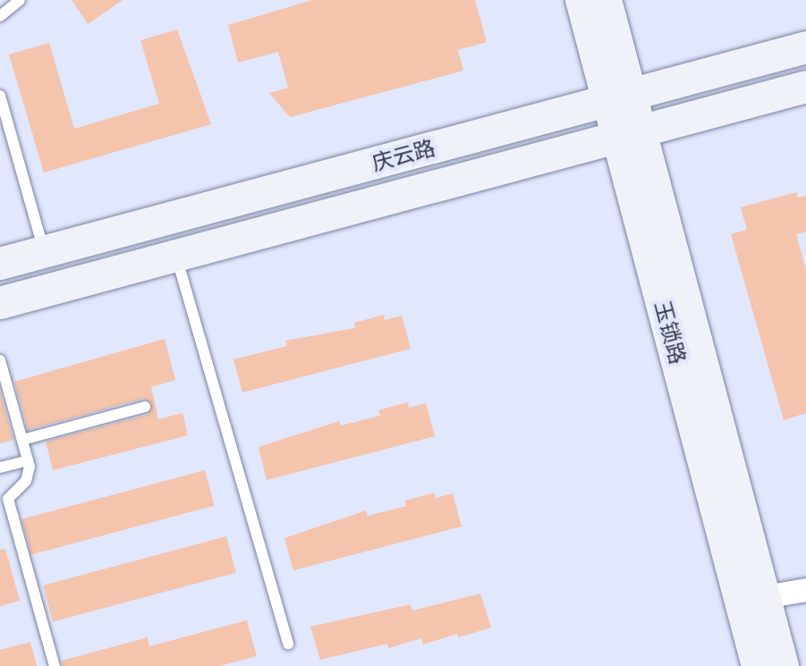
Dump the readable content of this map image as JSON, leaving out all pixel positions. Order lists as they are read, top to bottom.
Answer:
{
  "streets": {
    "main road": ["庆云路", "玉锁路"]
  },
  "crossings": [
    ["庆云路", "玉锁路"]
  ]
}
